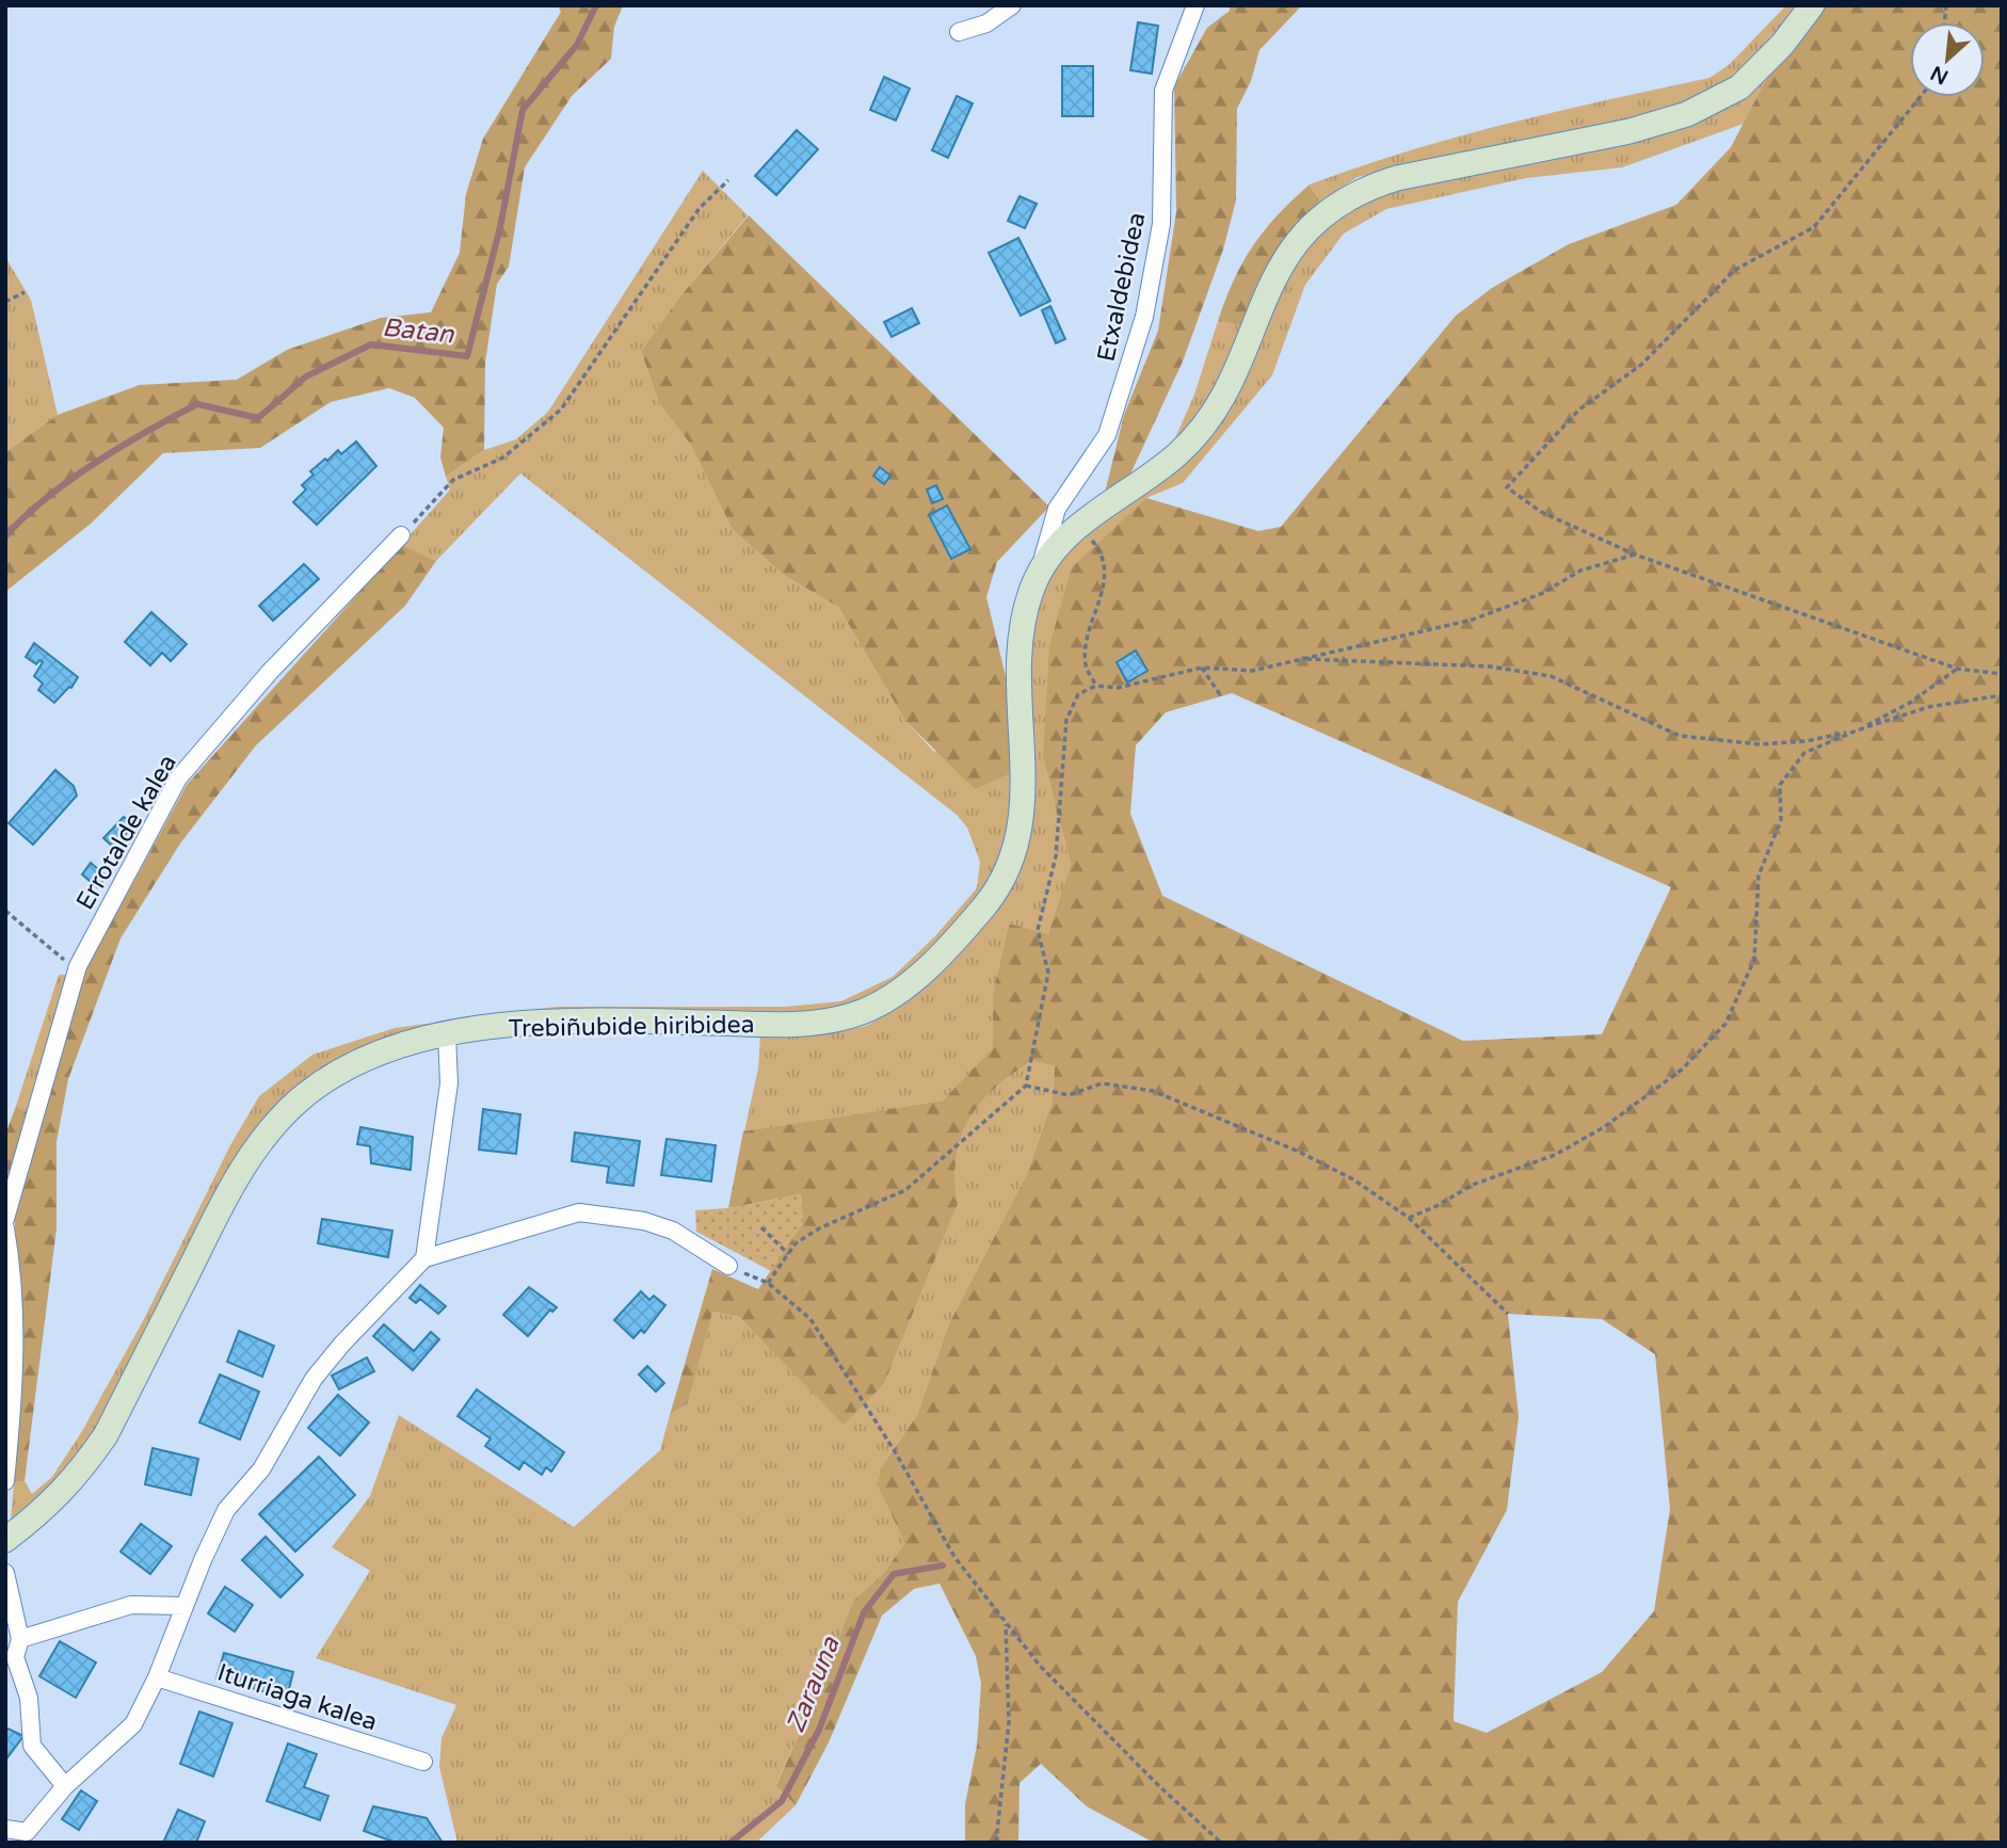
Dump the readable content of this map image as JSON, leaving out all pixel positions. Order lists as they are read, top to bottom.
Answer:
{
  "streets": {
    "street": [
      "Etxaldebidea",
      "Errotalde kalea",
      "Trebiñubide hiribidea",
      "Iturriaga kalea"
    ]
  },
  "crossings": [
    ["Etxaldebidea", "Trebiñubide hiribidea"]
  ],
  "water": ["Batan", "Zarauna"],
  "north": "bottom left"
}
